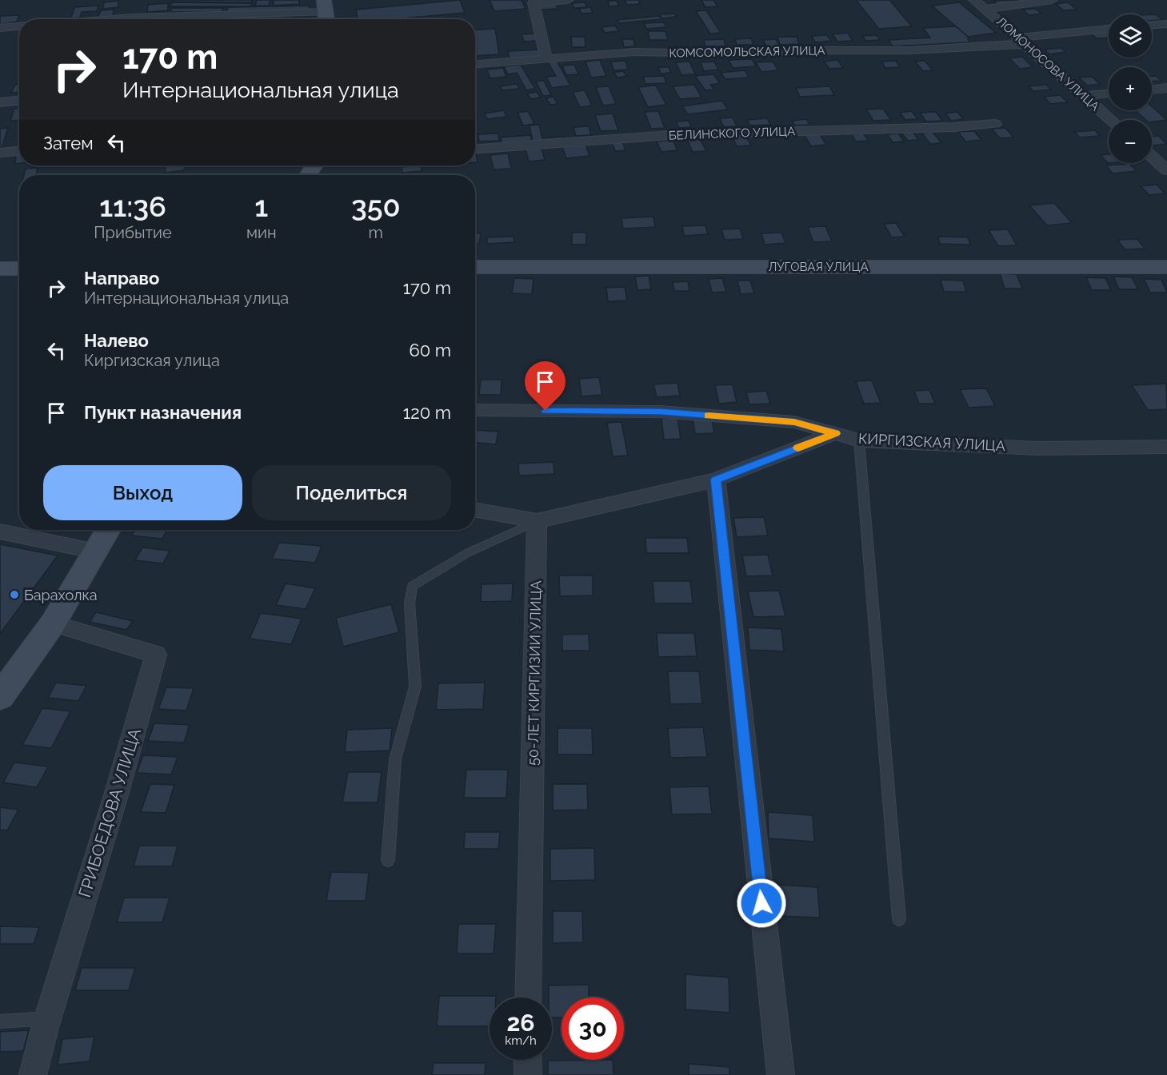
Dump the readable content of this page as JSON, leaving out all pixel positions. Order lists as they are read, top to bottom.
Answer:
{
  "streets": {
    "street": [
      "КОМСОМОЛЬСКАЯ УЛИЦА",
      "ЛОМОНОСОВА УЛИЦА",
      "БЕЛИНСКОГО УЛИЦА",
      "ЛУГОВАЯ УЛИЦА",
      "КИРГИЗСКАЯ УЛИЦА",
      "50-ЛЕТ КИРГИЗИИ УЛИЦА",
      "ГРИБОЕДОВА УЛИЦА"
    ]
  },
  "crossings": [
    ["КОМСОМОЛЬСКАЯ УЛИЦА", "ЛОМОНОСОВА УЛИЦА"]
  ],
  "places": ["Барахолка"],
  "page": {
    "map_buttons": ["+", "−"],
    "turn": ["170 m", "Интернациональная улица"],
    "then": "Затем",
    "eta": [
      "11:36",
      "Прибытие",
      "1",
      "мин",
      "350",
      "m"
    ],
    "list": [
      {
        "name": "Направо",
        "note": "Интернациональная улица",
        "value": "170 m"
      },
      {
        "name": "Налево",
        "note": "Киргизская улица",
        "value": "60 m"
      },
      {
        "name": "Пункт назначения",
        "value": "120 m"
      }
    ],
    "buttons": ["Выход", "Поделиться"],
    "speed": "26 km/h",
    "limit": "30"
  }
}
